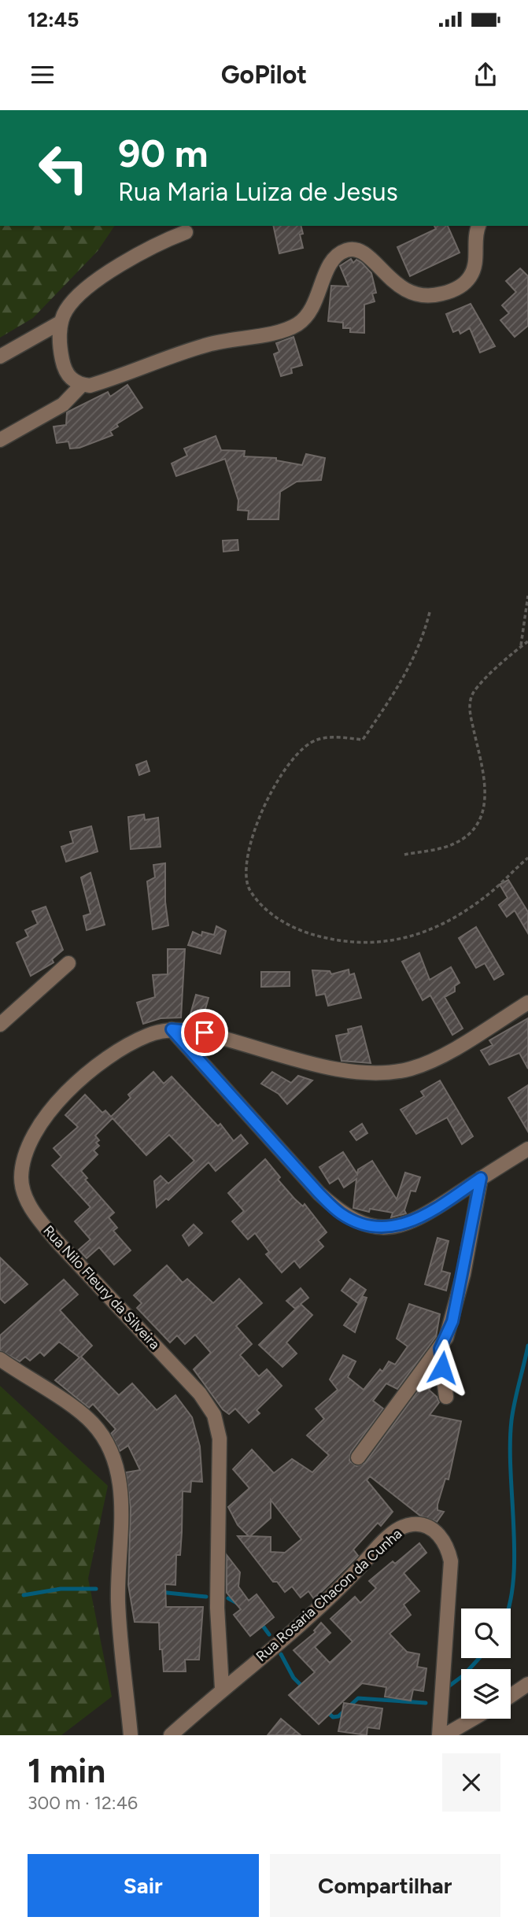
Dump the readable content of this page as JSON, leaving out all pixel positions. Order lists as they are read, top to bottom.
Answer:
{
  "streets": {
    "street": ["Rua Nilo Fleury da Silveira", "Rua Rosaria Chacon da Cunha"]
  },
  "crossings": [
    ["Rua Nilo Fleury da Silveira", "Rua Rosaria Chacon da Cunha"]
  ],
  "page": {
    "status": "12:45",
    "header": "GoPilot",
    "turn": ["90 m", "Rua Maria Luiza de Jesus"],
    "heading": ["1 min", "300 m · 12:46"],
    "buttons": ["Sair", "Compartilhar"]
  }
}
